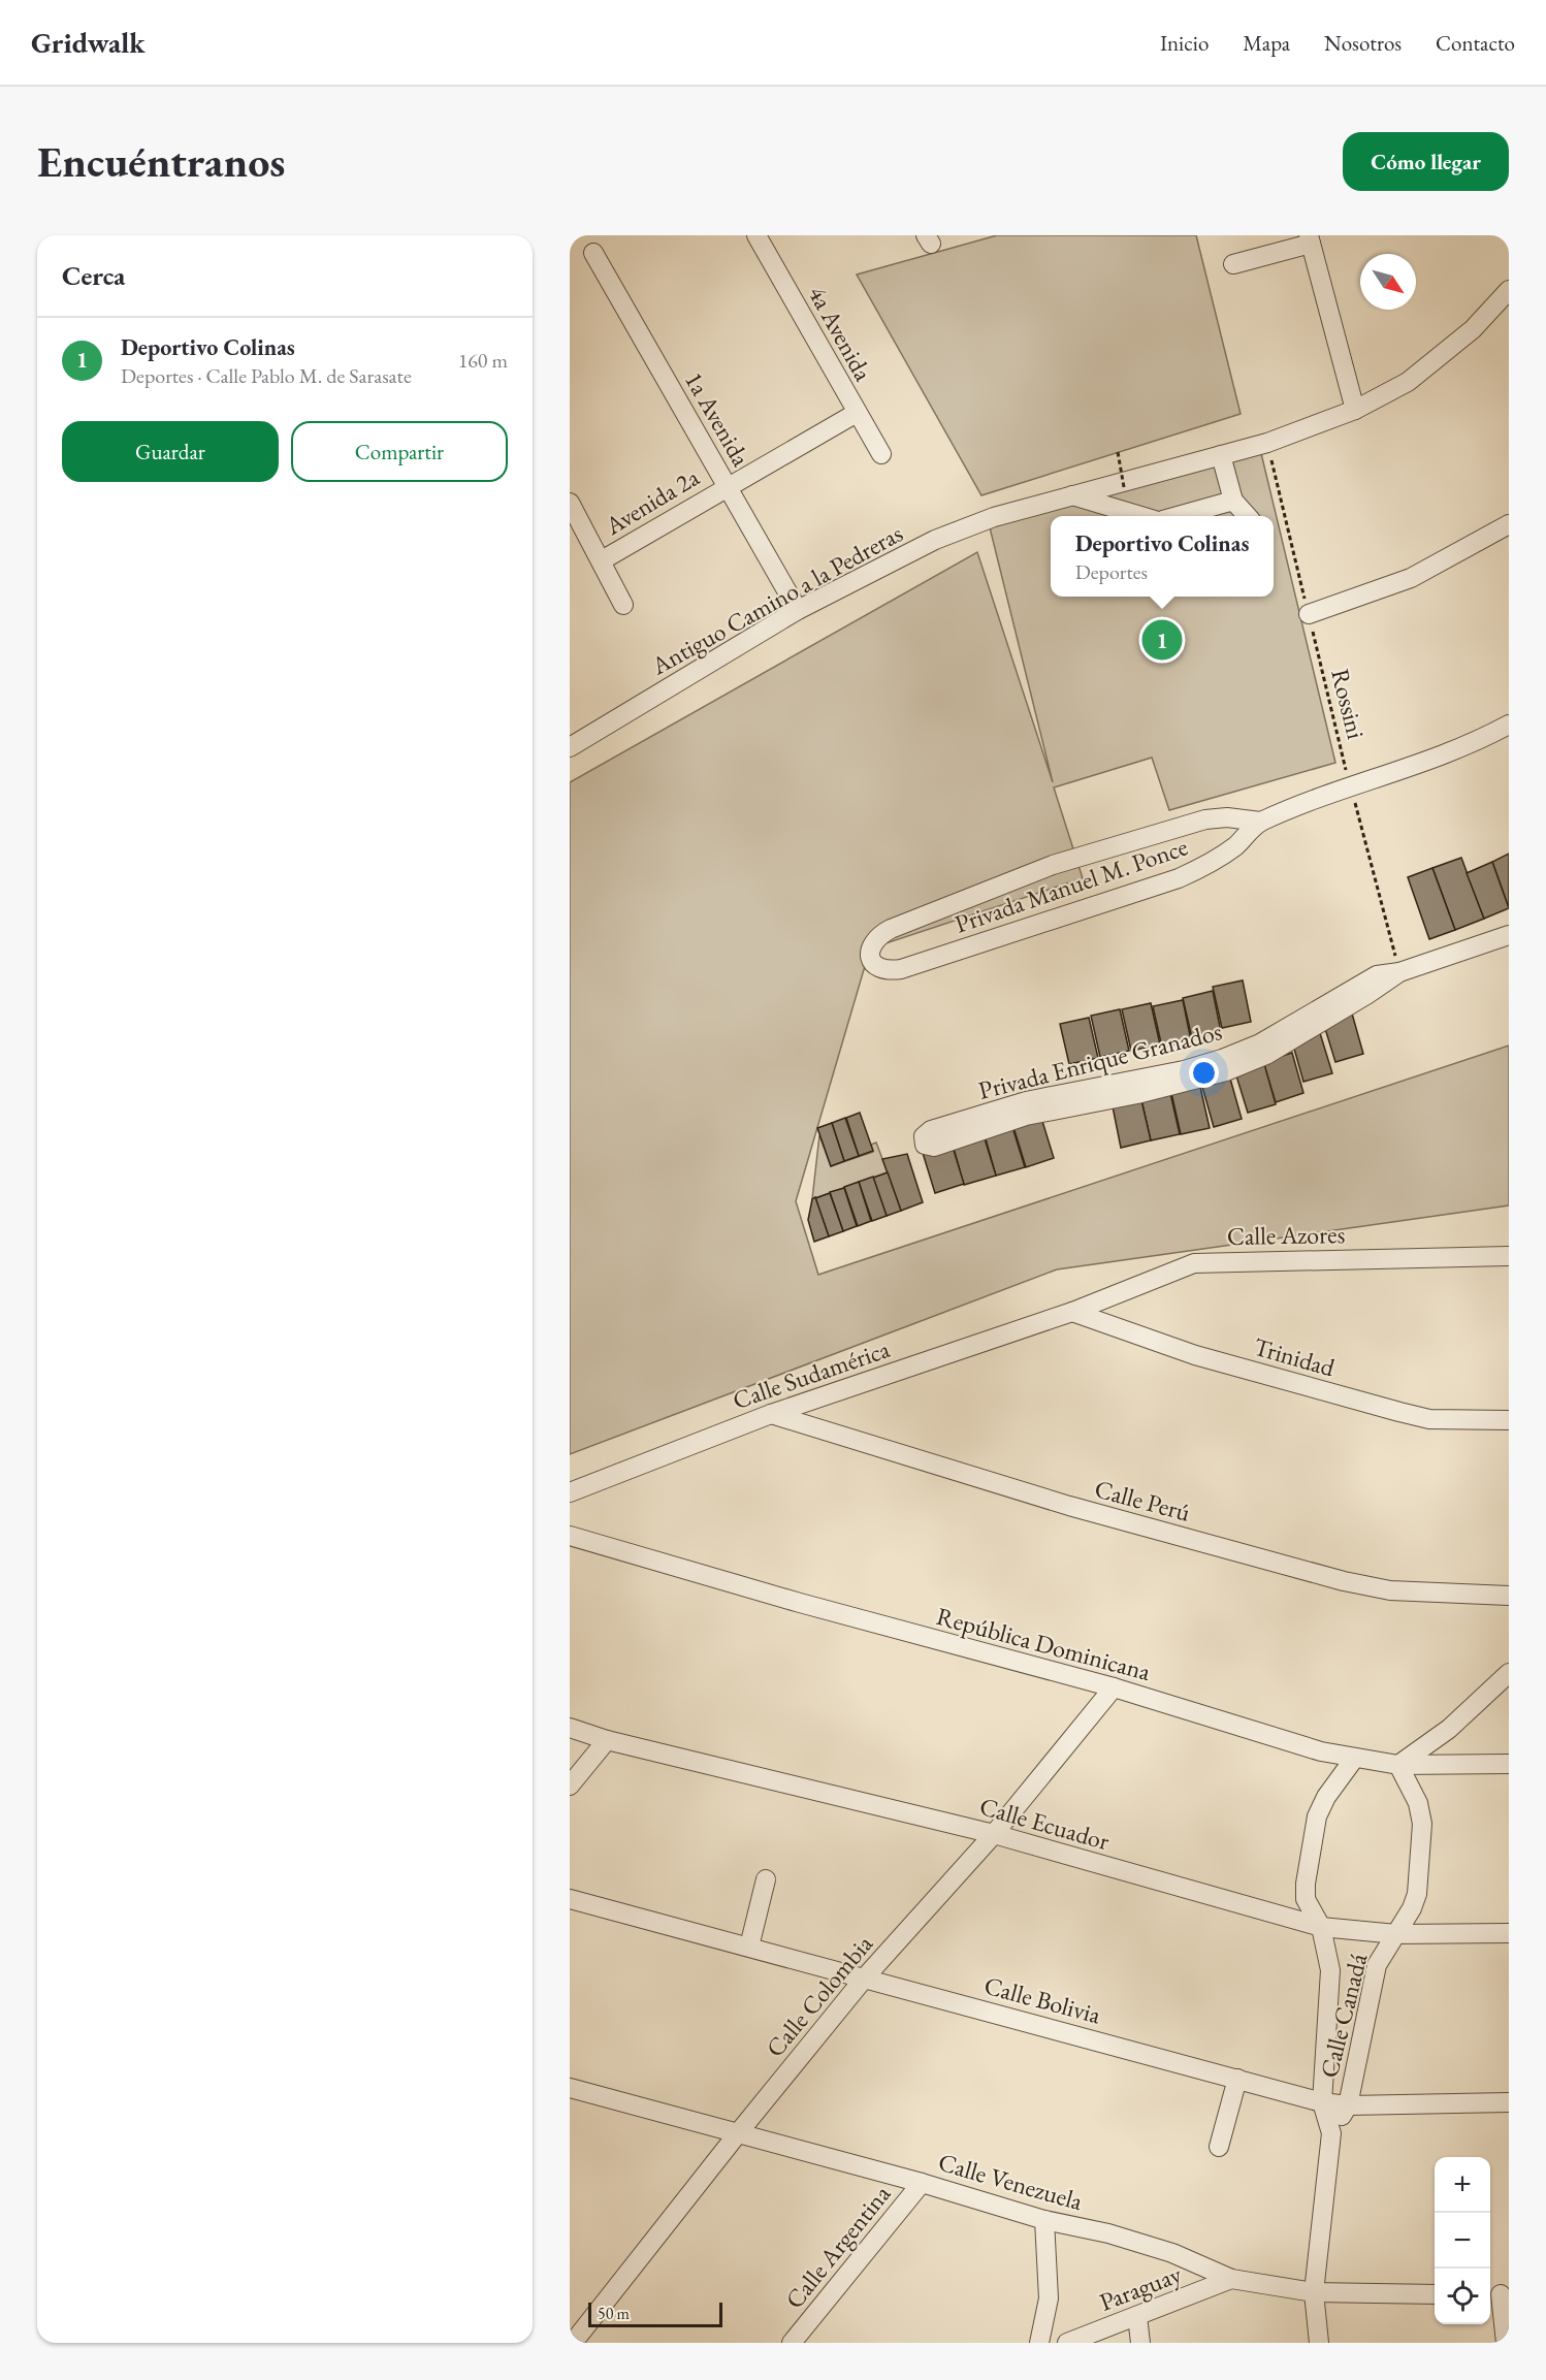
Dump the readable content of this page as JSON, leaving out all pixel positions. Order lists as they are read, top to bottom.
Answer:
{
  "streets": {
    "street": [
      "4a Avenida",
      "1a Avenida",
      "Avenida 2a",
      "Antiguo Camino a la Pedreras",
      "Privada Manuel M. Ponce",
      "Privada Enrique Granados",
      "Calle Azores",
      "Trinidad",
      "Calle Sudamérica",
      "Calle Perú",
      "República Dominicana",
      "Calle Ecuador",
      "Calle Colombia",
      "Calle Bolivia",
      "Calle Canadá",
      "Calle Venezuela",
      "Calle Argentina",
      "Paraguay"
    ],
    "path": ["Rossini"]
  },
  "crossings": [
    ["4a Avenida", "Avenida 2a"],
    ["1a Avenida", "Avenida 2a"],
    ["1a Avenida", "Antiguo Camino a la Pedreras"],
    ["Antiguo Camino a la Pedreras", "Rossini"],
    ["Rossini", "Privada Manuel M. Ponce"],
    ["Rossini", "Privada Enrique Granados"],
    ["Calle Azores", "Trinidad"],
    ["Calle Azores", "Calle Sudamérica"],
    ["Trinidad", "Calle Sudamérica"],
    ["Calle Sudamérica", "Calle Perú"],
    ["República Dominicana", "Calle Ecuador"],
    ["República Dominicana", "Calle Colombia"],
    ["República Dominicana", "Calle Canadá"],
    ["Calle Ecuador", "Calle Colombia"],
    ["Calle Ecuador", "Calle Canadá"],
    ["Calle Colombia", "Calle Bolivia"],
    ["Calle Colombia", "Calle Venezuela"],
    ["Calle Bolivia", "Calle Canadá"],
    ["Calle Canadá", "Calle Venezuela"],
    ["Calle Venezuela", "Calle Argentina"],
    ["Calle Venezuela", "Paraguay"]
  ],
  "scale_bar": "50 m",
  "north": "bottom right",
  "page": {
    "header": "Gridwalk",
    "nav": [
      "Inicio",
      "Mapa",
      "Nosotros",
      "Contacto"
    ],
    "buttons": [
      "Cómo llegar",
      ["Guardar", "Compartir"]
    ],
    "title": "Encuéntranos",
    "heading": "Cerca",
    "list": [
      {
        "mark": "1",
        "name": "Deportivo Colinas",
        "note": "Deportes · Calle Pablo M. de Sarasate",
        "value": "160 m"
      }
    ],
    "popup": ["Deportivo Colinas", "Deportes"],
    "pins": "1",
    "map_buttons": ["+", "−"],
    "scale": "50 m"
  }
}
